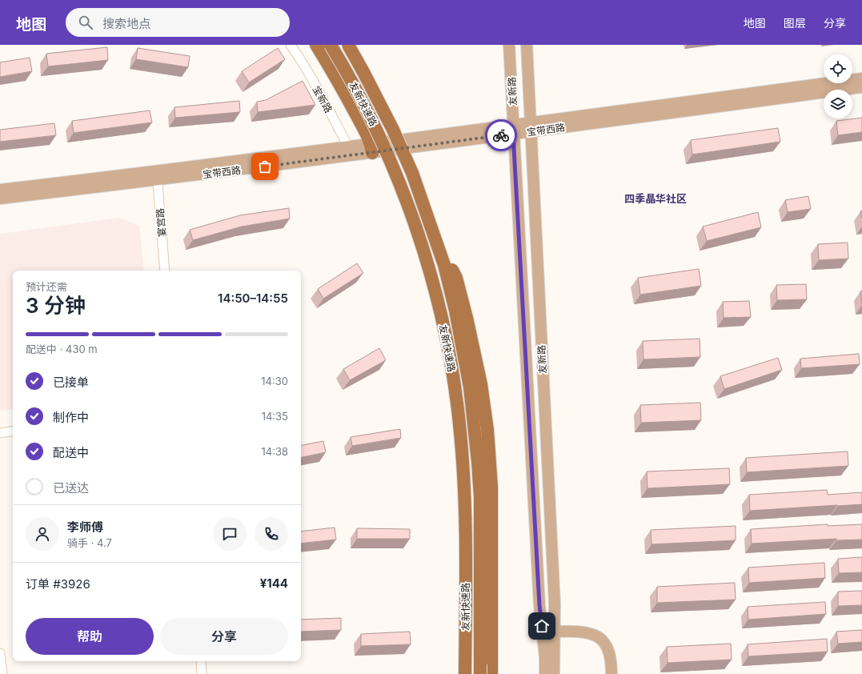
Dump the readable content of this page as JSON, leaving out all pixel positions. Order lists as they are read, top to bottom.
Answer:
{
  "streets": {
    "highway": ["友新快速路"],
    "main road": ["友新路", "宝带西路"],
    "street": ["宝新路", "宴宫路"]
  },
  "crossings": [
    ["友新路", "宝带西路"],
    ["宝新路", "宝带西路"],
    ["宝带西路", "宴宫路"]
  ],
  "districts": ["四季晶华社区"],
  "page": {
    "header": "地图",
    "search": "搜索地点",
    "nav": ["地图", "图层", "分享"],
    "heading": ["3 分钟", "预计还需", "14:50–14:55"],
    "panel": [
      "李师傅",
      "骑手 · 4.7",
      "订单 #3926",
      "¥144"
    ],
    "bar": "配送中 · 430 m",
    "list": [
      ["已接单", "14:30"],
      ["制作中", "14:35"],
      ["配送中", "14:38"],
      "已送达"
    ],
    "buttons": ["帮助", "分享"]
  }
}
